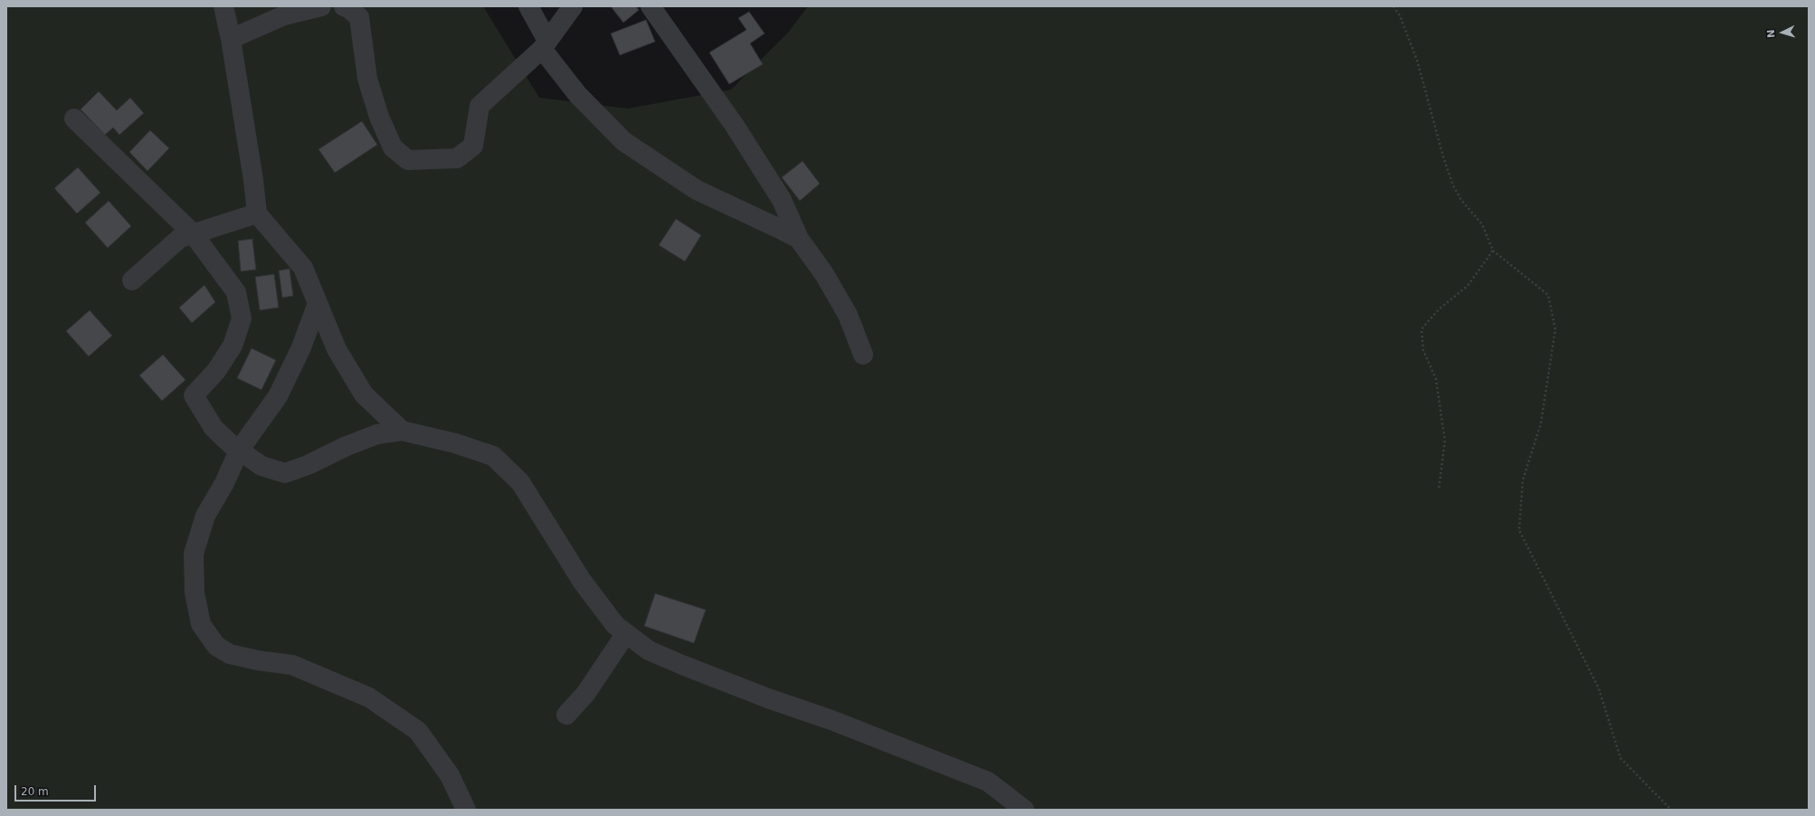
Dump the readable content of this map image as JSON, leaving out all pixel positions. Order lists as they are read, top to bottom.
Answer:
{
  "scale_bar": "20 m",
  "north": "left"
}
